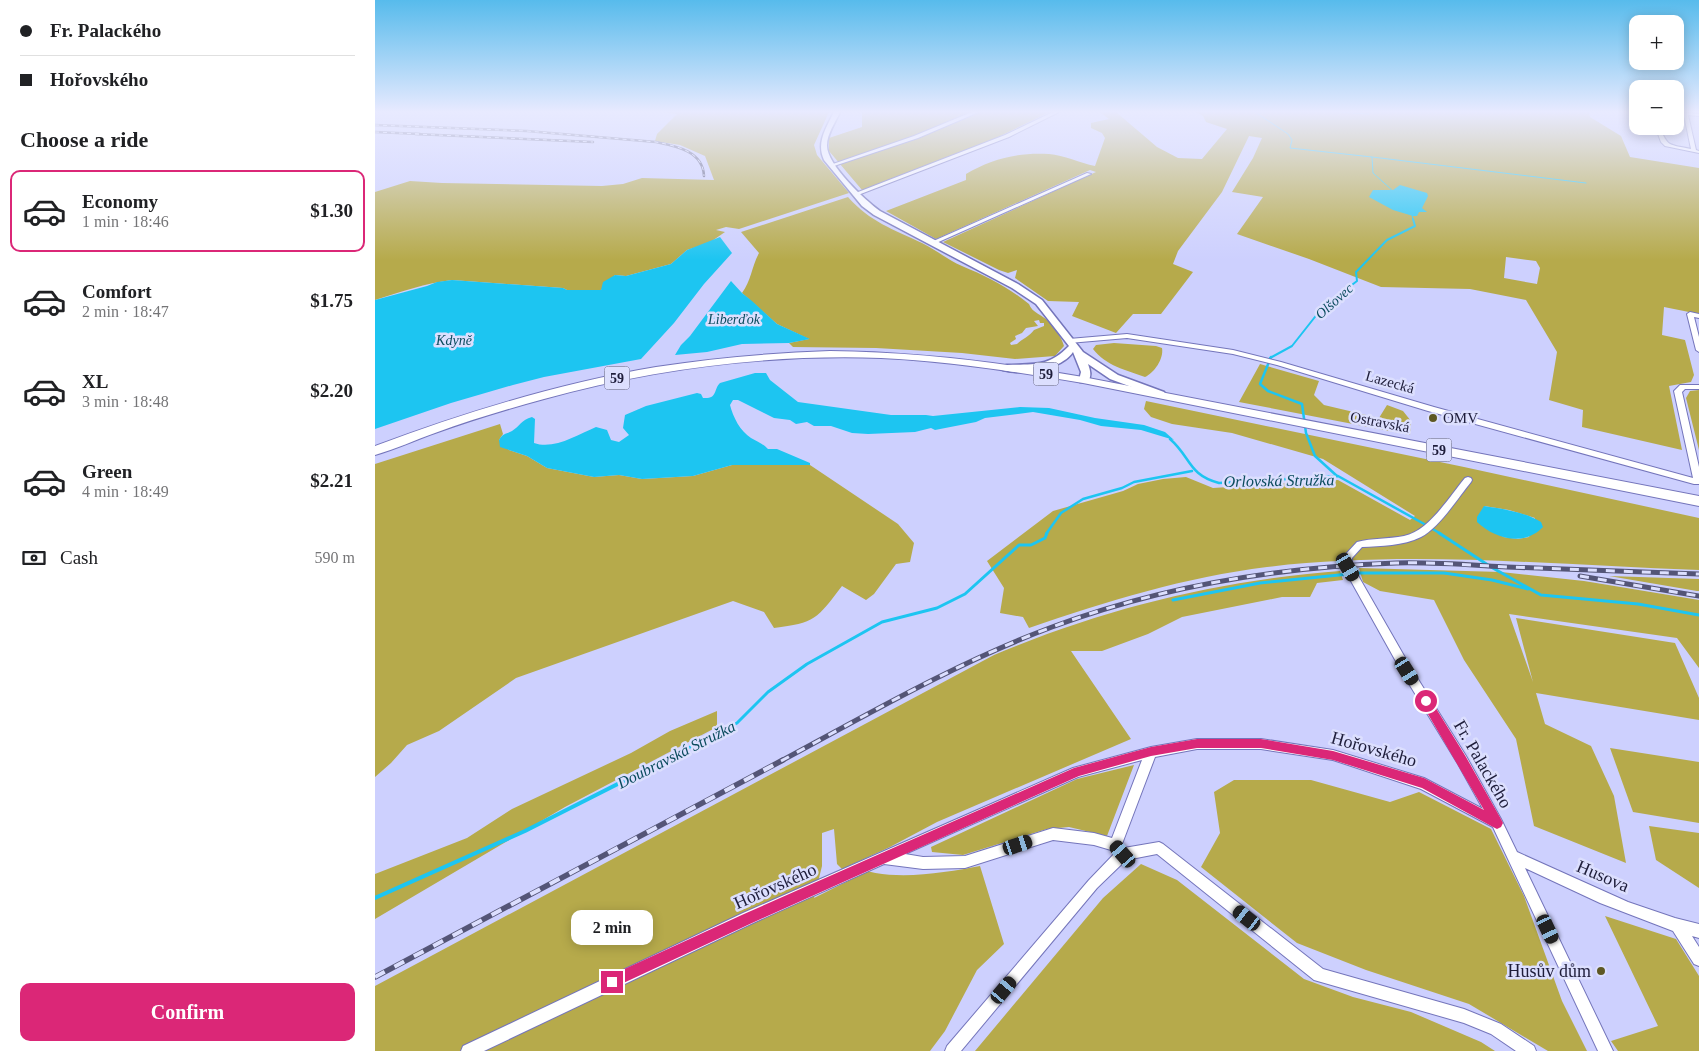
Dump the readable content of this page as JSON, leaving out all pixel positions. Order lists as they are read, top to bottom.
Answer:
{
  "streets": {
    "main road": ["59", "Ostravská"],
    "street": [
      "Lazecká",
      "Hořovského",
      "Fr. Palackého",
      "Husova"
    ]
  },
  "crossings": [
    ["59", "Ostravská"],
    ["Hořovského", "Fr. Palackého"],
    ["Fr. Palackého", "Husova"]
  ],
  "water": [
    "Olšovec",
    "Liberďok",
    "Kdyně",
    "Orlovská Stružka",
    "Doubravská Stružka"
  ],
  "places": ["OMV", "Husův dům"],
  "page": {
    "banner": ["Fr. Palackého", "Hořovského"],
    "map_buttons": ["+", "−"],
    "heading": "Choose a ride",
    "list": [
      {
        "name": "Economy",
        "note": "1 min · 18:46",
        "value": "$1.30"
      },
      {
        "name": "Comfort",
        "note": "2 min · 18:47",
        "value": "$1.75"
      },
      {
        "name": "XL",
        "note": "3 min · 18:48",
        "value": "$2.20"
      },
      {
        "name": "Green",
        "note": "4 min · 18:49",
        "value": "$2.21"
      }
    ],
    "pay": ["Cash", "590 m"],
    "bubble": "2 min",
    "buttons": "Confirm"
  }
}
